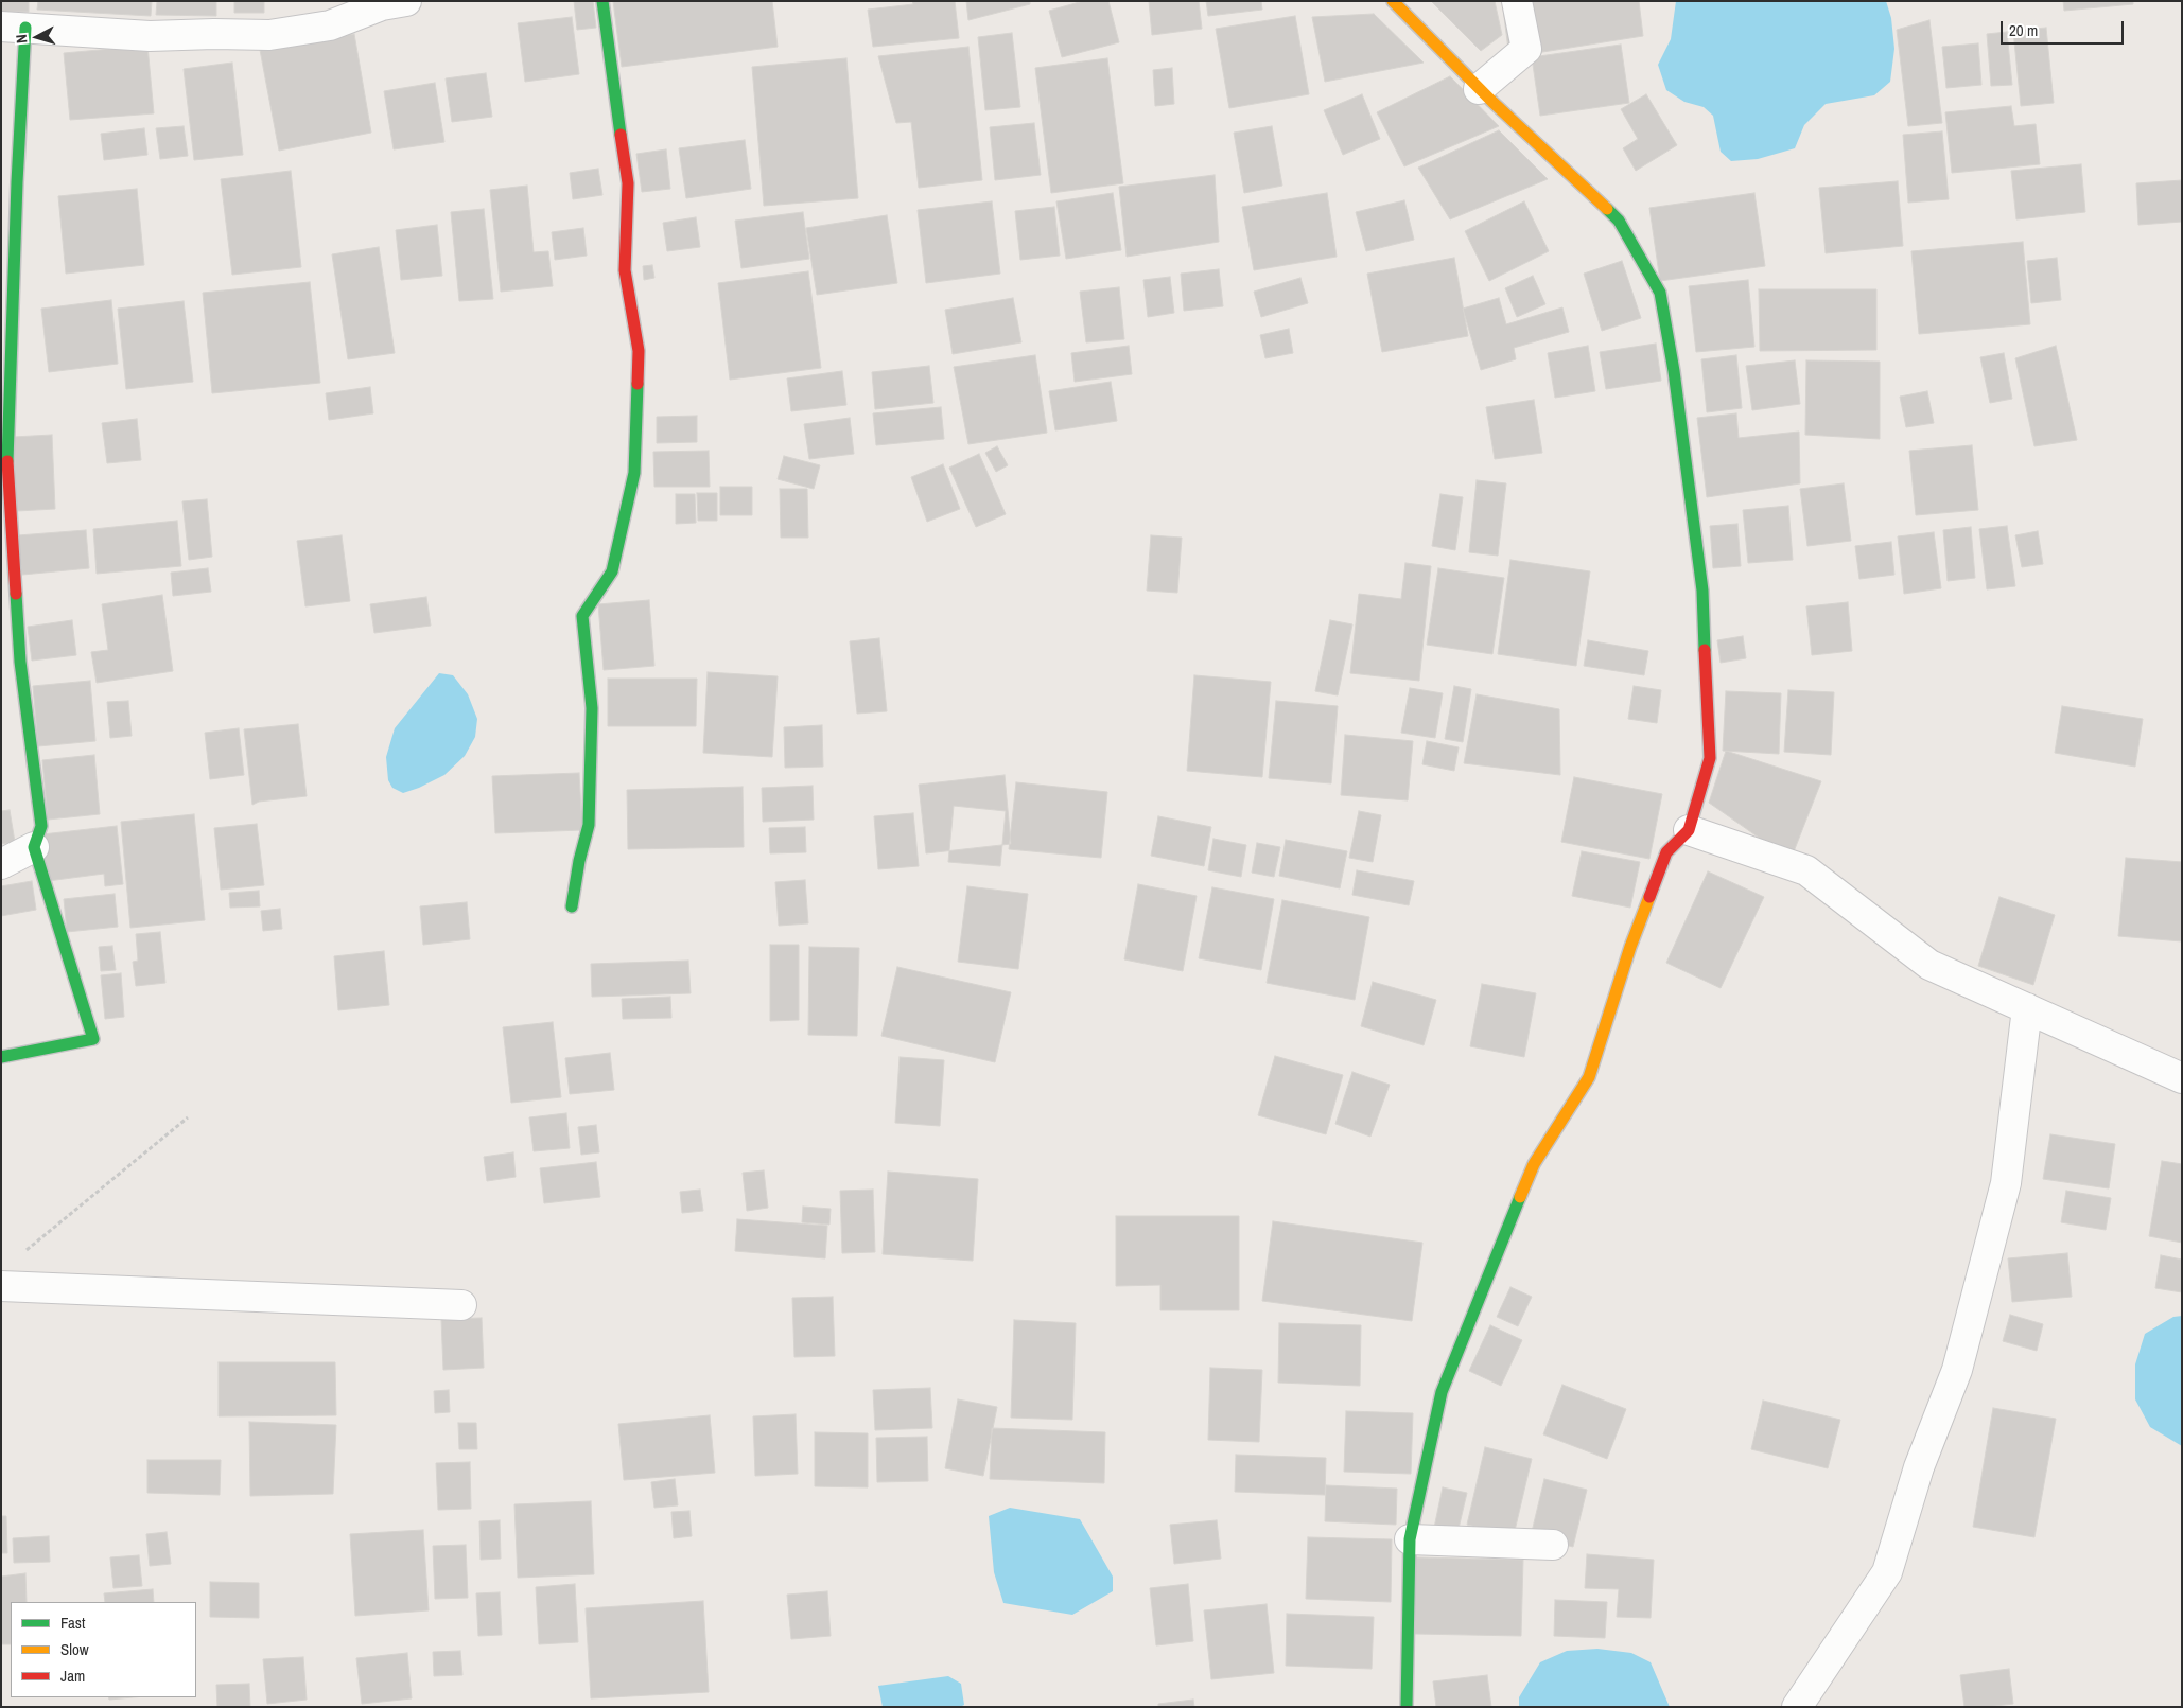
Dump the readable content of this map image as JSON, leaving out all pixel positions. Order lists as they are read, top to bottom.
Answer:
{
  "legend": ["Fast", "Slow", "Jam"],
  "scale_bar": "20 m",
  "north": "left"
}
